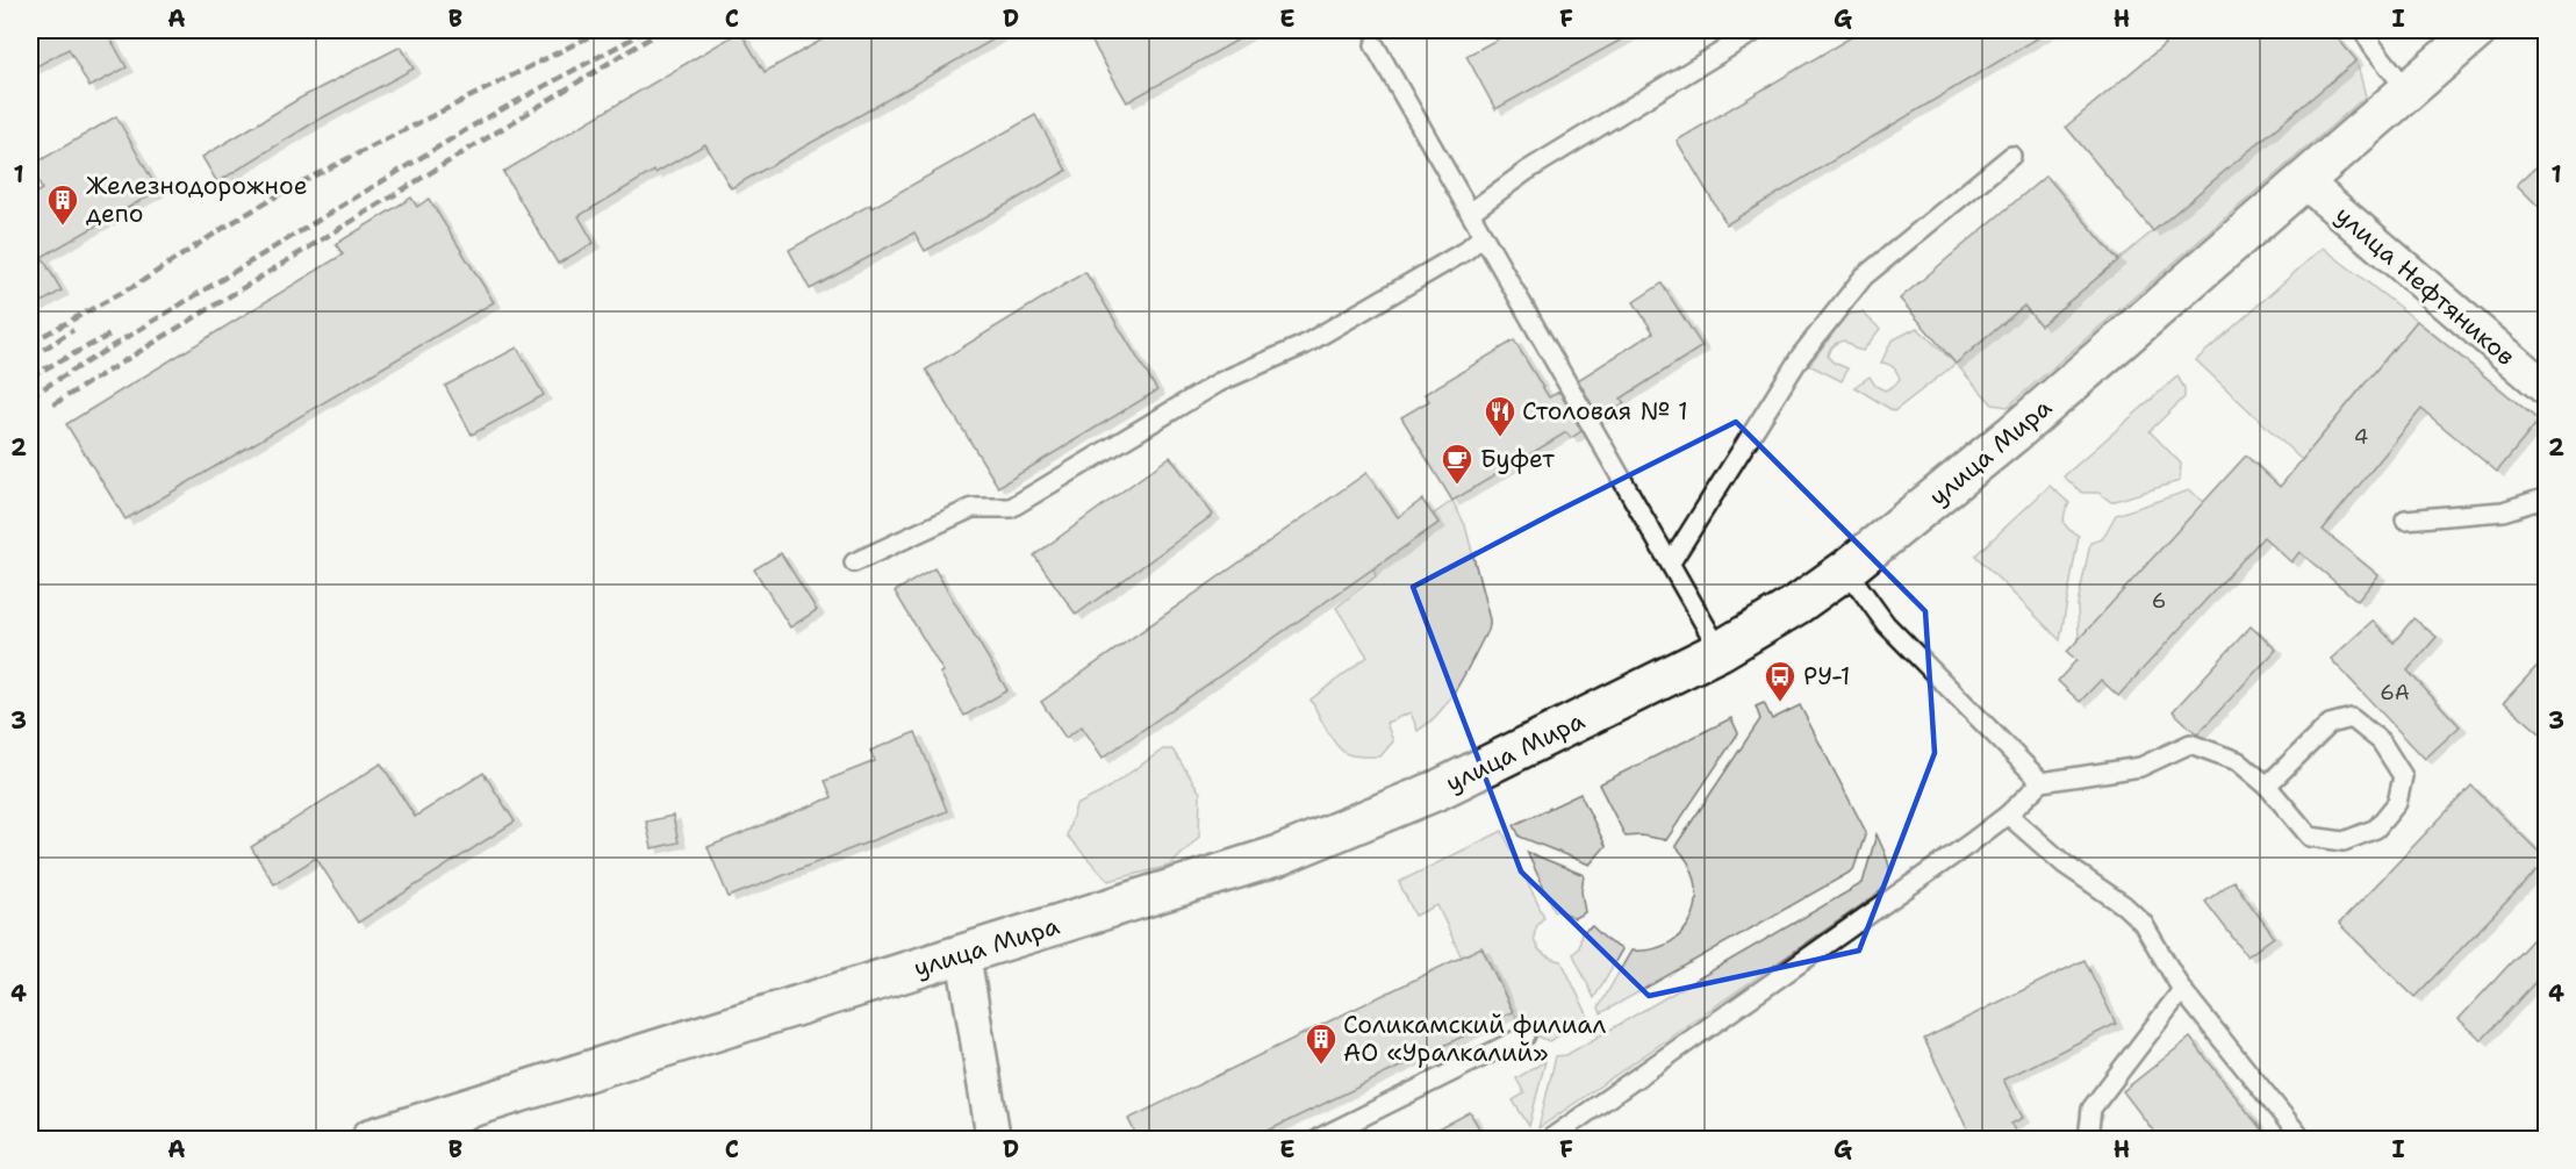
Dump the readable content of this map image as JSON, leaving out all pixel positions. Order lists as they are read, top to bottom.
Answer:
{
  "streets": {
    "highway": ["улица Мира"],
    "street": ["улица Нефтяников"]
  },
  "crossings": [
    ["улица Нефтяников", "улица Мира"]
  ],
  "places": {
    "building": ["Железнодорожное депо", "Соликамский филиал АО «Уралкалий»"],
    "restaurant": ["Столовая № 1"],
    "cafe": ["Буфет"],
    "bus stop": ["РУ-1"]
  },
  "house_numbers": ["4", "6", "6А"],
  "grid": {
    "columns": [
      "A",
      "B",
      "C",
      "D",
      "E",
      "F",
      "G",
      "H",
      "I"
    ],
    "rows": [
      "1",
      "2",
      "3",
      "4"
    ]
  }
}
